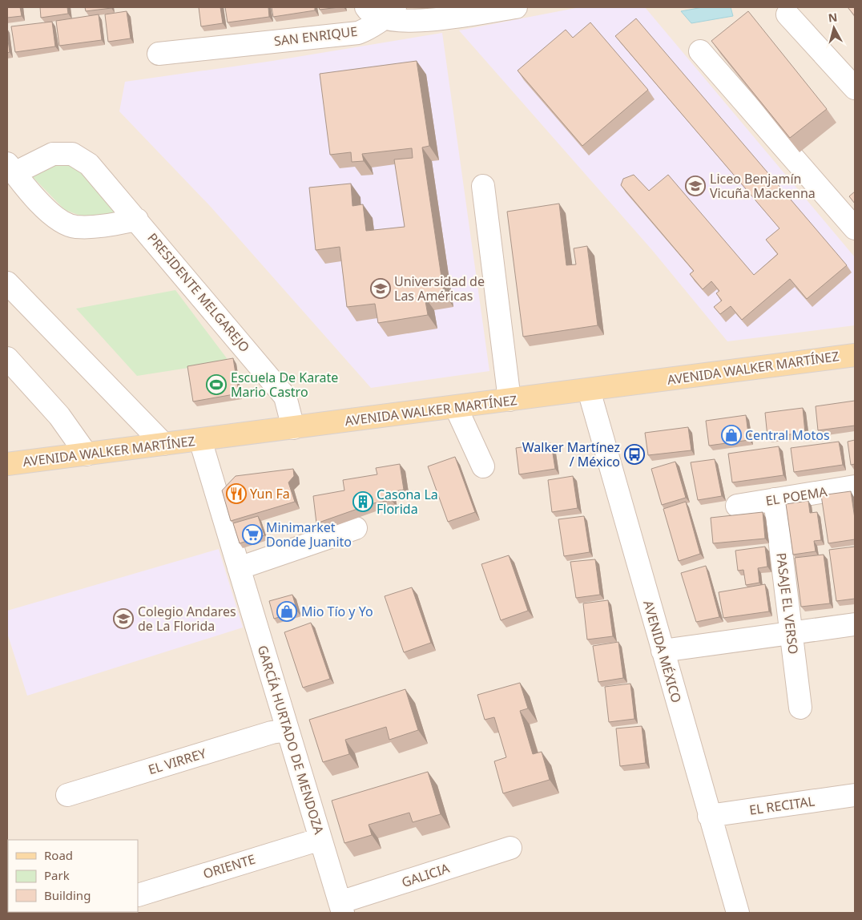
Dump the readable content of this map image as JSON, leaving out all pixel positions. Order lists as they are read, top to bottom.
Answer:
{
  "streets": {
    "main road": ["AVENIDA WALKER MARTÍNEZ"],
    "street": [
      "SAN ENRIQUE",
      "PRESIDENTE MELGAREJO",
      "EL POEMA",
      "PASAJE EL VERSO",
      "AVENIDA MÉXICO",
      "GARCÍA HURTADO DE MENDOZA",
      "EL VIRREY",
      "EL RECITAL",
      "ORIENTE",
      "GALICIA"
    ]
  },
  "crossings": [
    ["PRESIDENTE MELGAREJO", "AVENIDA WALKER MARTÍNEZ"],
    ["AVENIDA WALKER MARTÍNEZ", "AVENIDA MÉXICO"],
    ["AVENIDA WALKER MARTÍNEZ", "GARCÍA HURTADO DE MENDOZA"],
    ["EL POEMA", "PASAJE EL VERSO"],
    ["AVENIDA MÉXICO", "EL RECITAL"],
    ["GARCÍA HURTADO DE MENDOZA", "EL VIRREY"],
    ["GARCÍA HURTADO DE MENDOZA", "ORIENTE"],
    ["GARCÍA HURTADO DE MENDOZA", "GALICIA"]
  ],
  "places": {
    "school or university": ["Liceo Benjamín Vicuña Mackenna", "Universidad de Las Américas", "Colegio Andares de La Florida"],
    "sports": ["Escuela De Karate Mario Castro"],
    "shop": ["Central Motos", "Mio Tío y Yo"],
    "bus stop": ["Walker Martínez / México"],
    "restaurant": ["Yun Fa"],
    "building": ["Casona La Florida"],
    "supermarket": ["Minimarket Donde Juanito"]
  },
  "legend": ["Road", "Park", "Building"],
  "north": "top"
}
